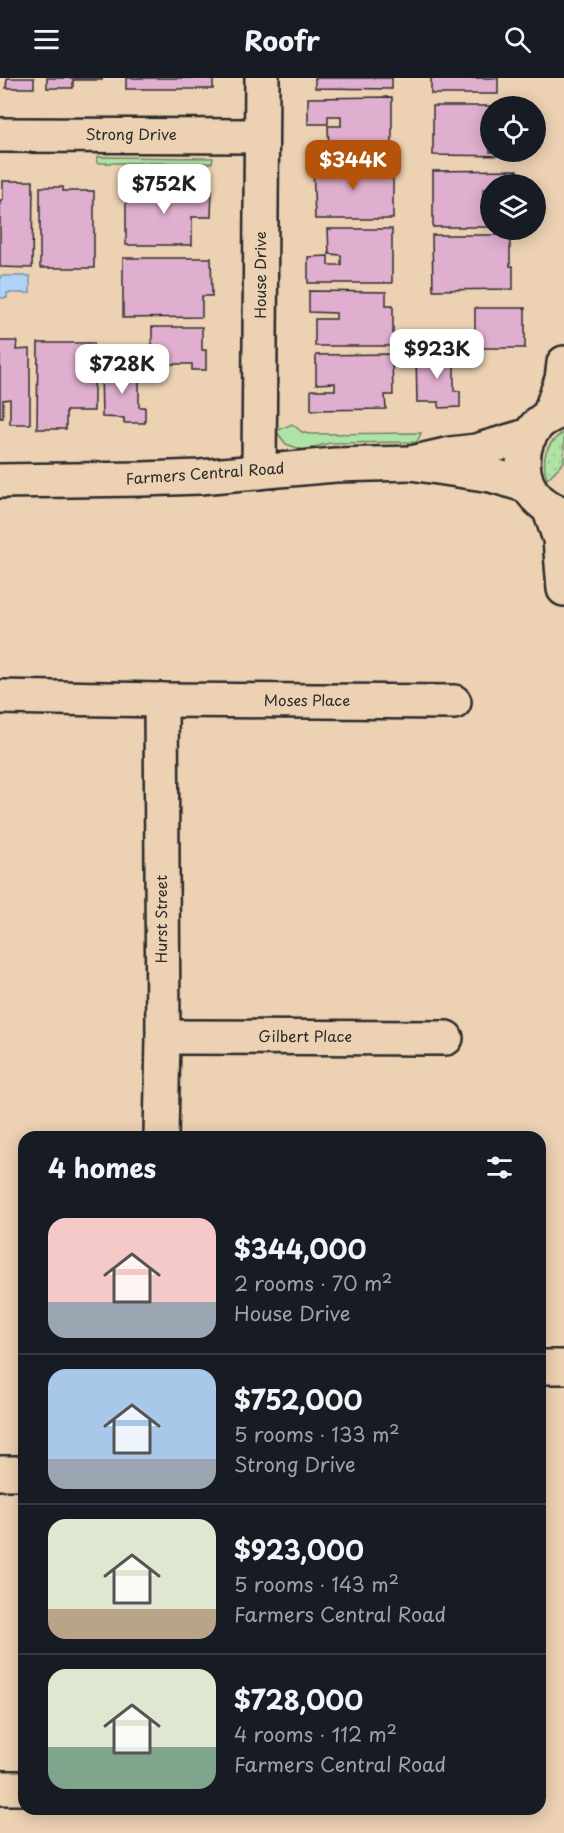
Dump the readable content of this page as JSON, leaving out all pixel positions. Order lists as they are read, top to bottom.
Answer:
{
  "streets": {
    "street": [
      "Strong Drive",
      "House Drive",
      "Farmers Central Road",
      "Moses Place",
      "Hurst Street",
      "Gilbert Place"
    ]
  },
  "crossings": [
    ["Strong Drive", "House Drive"],
    ["House Drive", "Farmers Central Road"],
    ["Moses Place", "Hurst Street"],
    ["Hurst Street", "Gilbert Place"]
  ],
  "page": {
    "header": "Roofr",
    "price": [
      "$344K",
      "$752K",
      "$923K",
      "$728K"
    ],
    "heading": "4 homes",
    "list": [
      {
        "name": "$344,000",
        "note": "2 rooms · 70 m² · House Drive"
      },
      {
        "name": "$752,000",
        "note": "5 rooms · 133 m² · Strong Drive"
      },
      {
        "name": "$923,000",
        "note": "5 rooms · 143 m² · Farmers Central Road"
      },
      {
        "name": "$728,000",
        "note": "4 rooms · 112 m² · Farmers Central Road"
      }
    ]
  }
}
